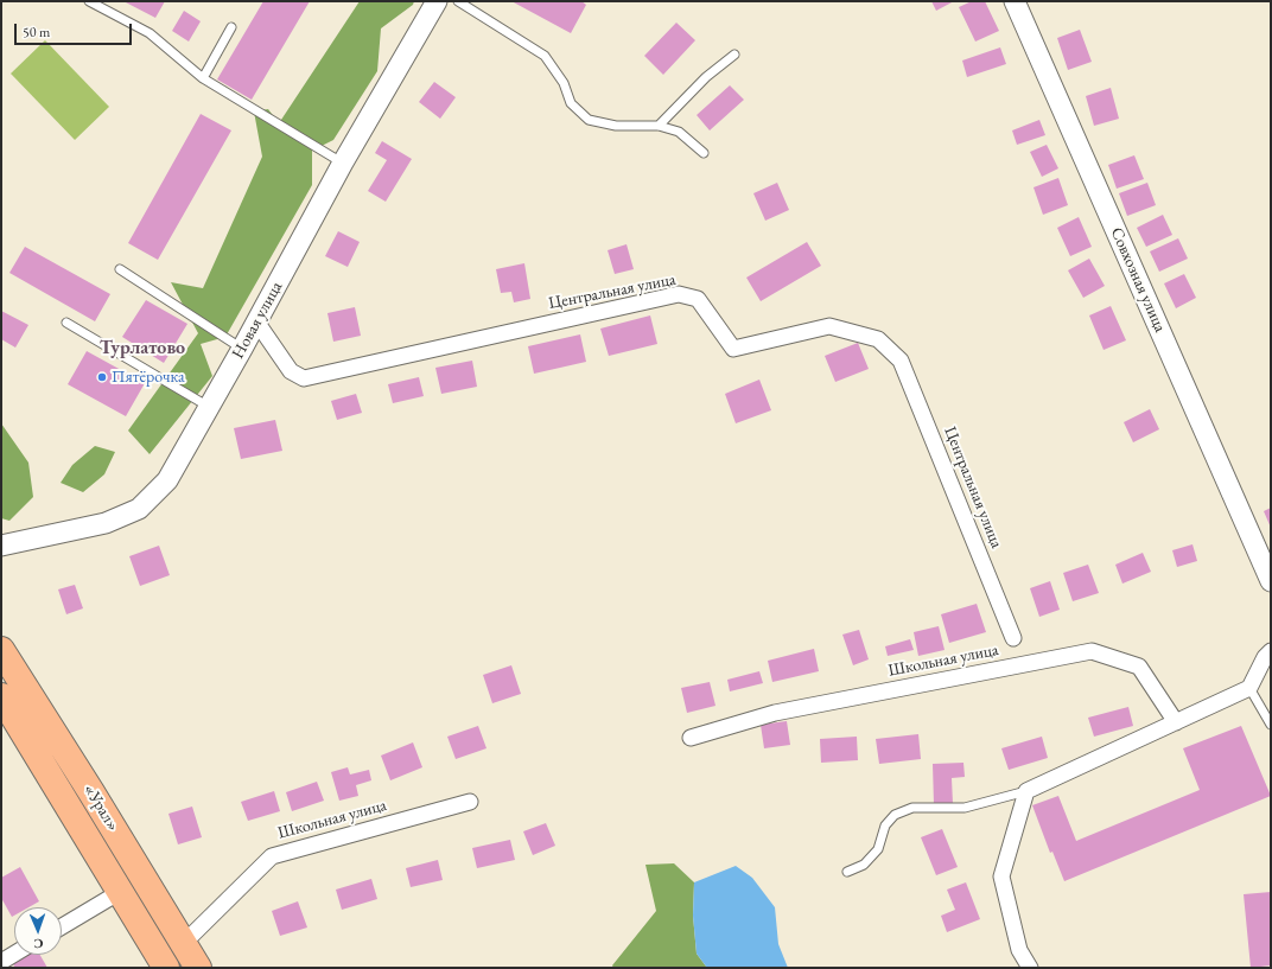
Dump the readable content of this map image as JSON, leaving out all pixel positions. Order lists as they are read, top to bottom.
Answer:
{
  "streets": {
    "highway": ["«Урал»"],
    "street": [
      "Совхозная улица",
      "Центральная улица",
      "Новая улица",
      "Школьная улица"
    ]
  },
  "crossings": [
    ["Центральная улица", "Новая улица"],
    ["Школьная улица", "«Урал»"]
  ],
  "districts": ["Турлатово"],
  "places": ["Пятёрочка"],
  "scale_bar": "50 m",
  "north": "bottom"
}
